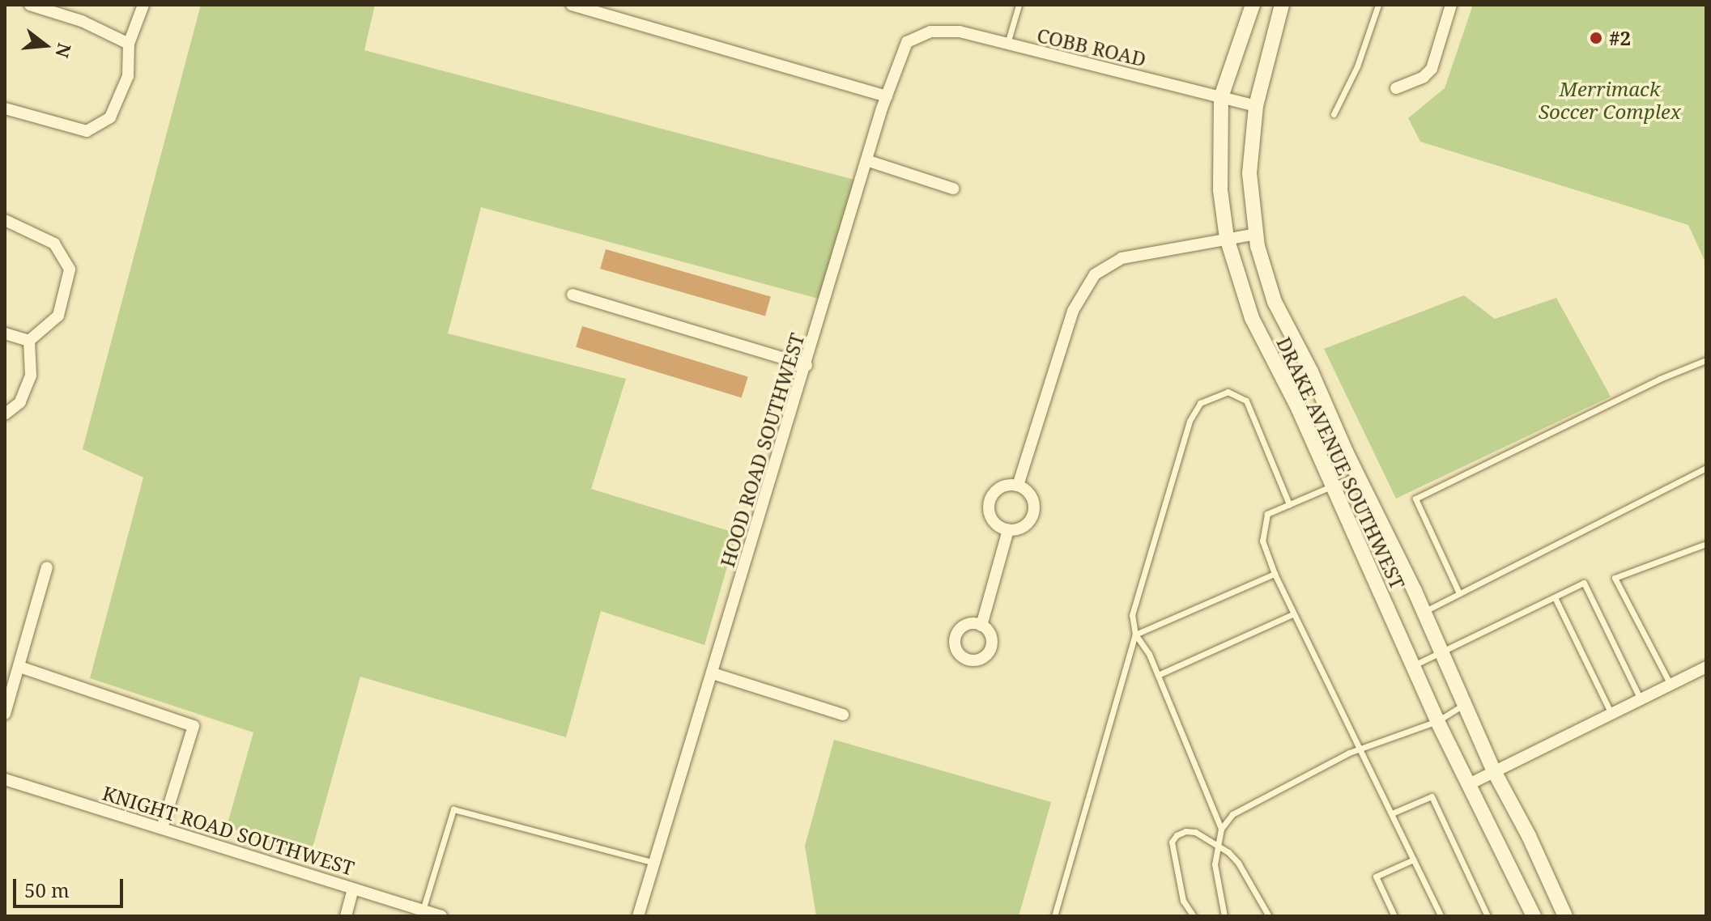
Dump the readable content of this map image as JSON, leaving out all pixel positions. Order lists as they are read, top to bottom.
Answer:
{
  "streets": {
    "street": [
      "COBB ROAD",
      "HOOD ROAD SOUTHWEST",
      "DRAKE AVENUE SOUTHWEST",
      "KNIGHT ROAD SOUTHWEST"
    ]
  },
  "crossings": [
    ["COBB ROAD", "HOOD ROAD SOUTHWEST"],
    ["COBB ROAD", "DRAKE AVENUE SOUTHWEST"]
  ],
  "parks": ["Merrimack Soccer Complex"],
  "places": ["#2"],
  "scale_bar": "50 m",
  "north": "right"
}
